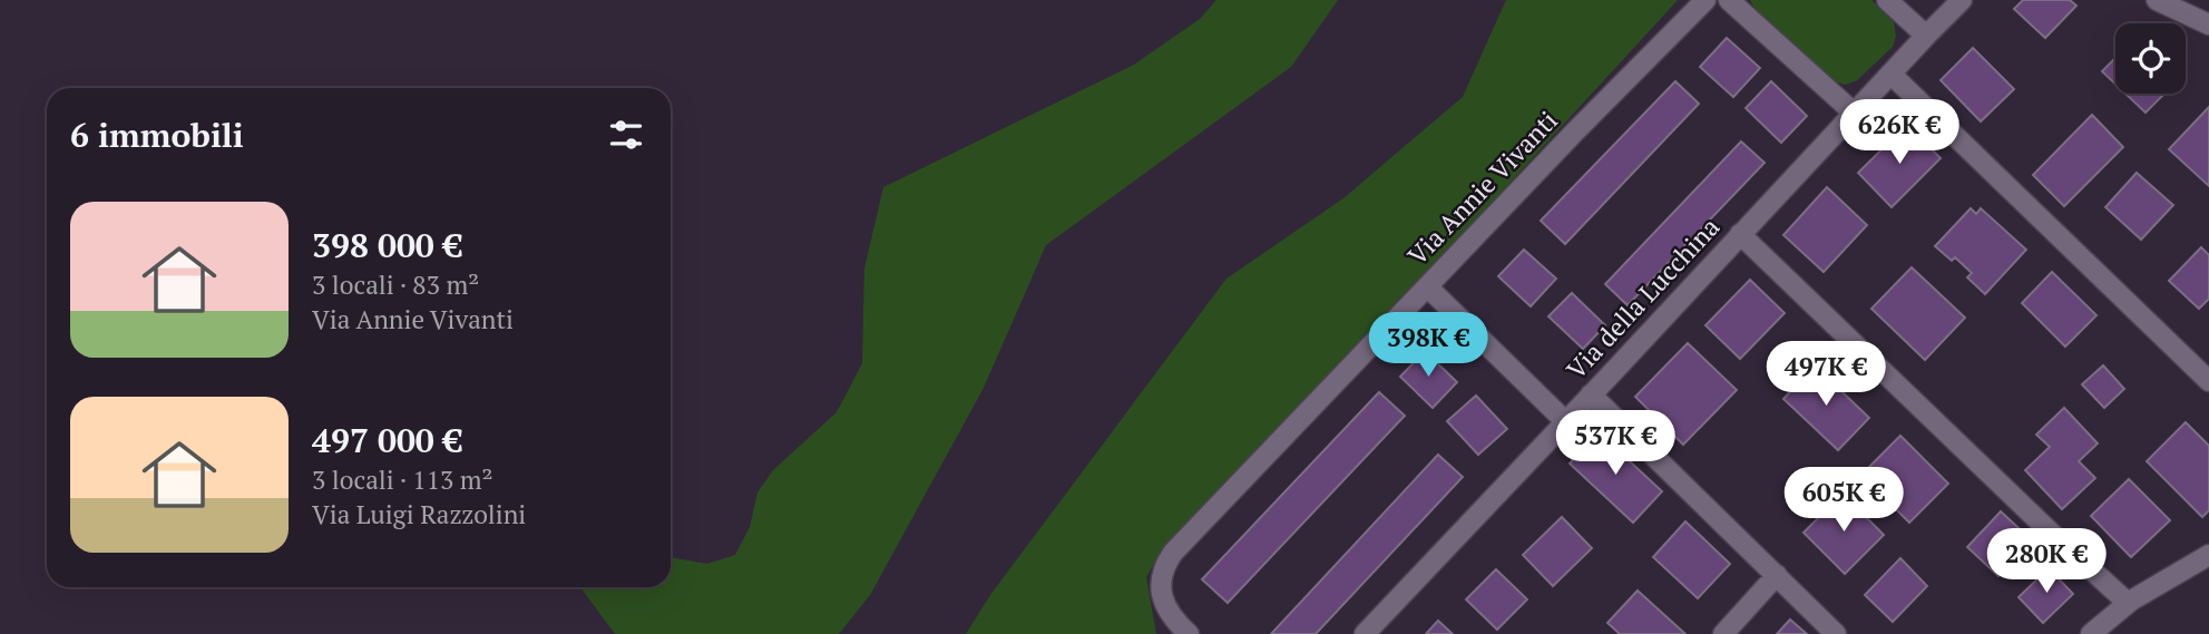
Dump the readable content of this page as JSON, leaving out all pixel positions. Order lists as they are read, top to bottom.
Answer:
{
  "streets": {
    "street": ["Via Annie Vivanti", "Via della Lucchina"]
  },
  "page": {
    "heading": "6 immobili",
    "price": [
      "626K €",
      "398K €",
      "497K €",
      "537K €",
      "605K €",
      "280K €"
    ],
    "list": [
      {
        "name": "398 000 €",
        "note": "3 locali · 83 m² · Via Annie Vivanti"
      },
      {
        "name": "497 000 €",
        "note": "3 locali · 113 m² · Via Luigi Razzolini"
      }
    ]
  }
}
